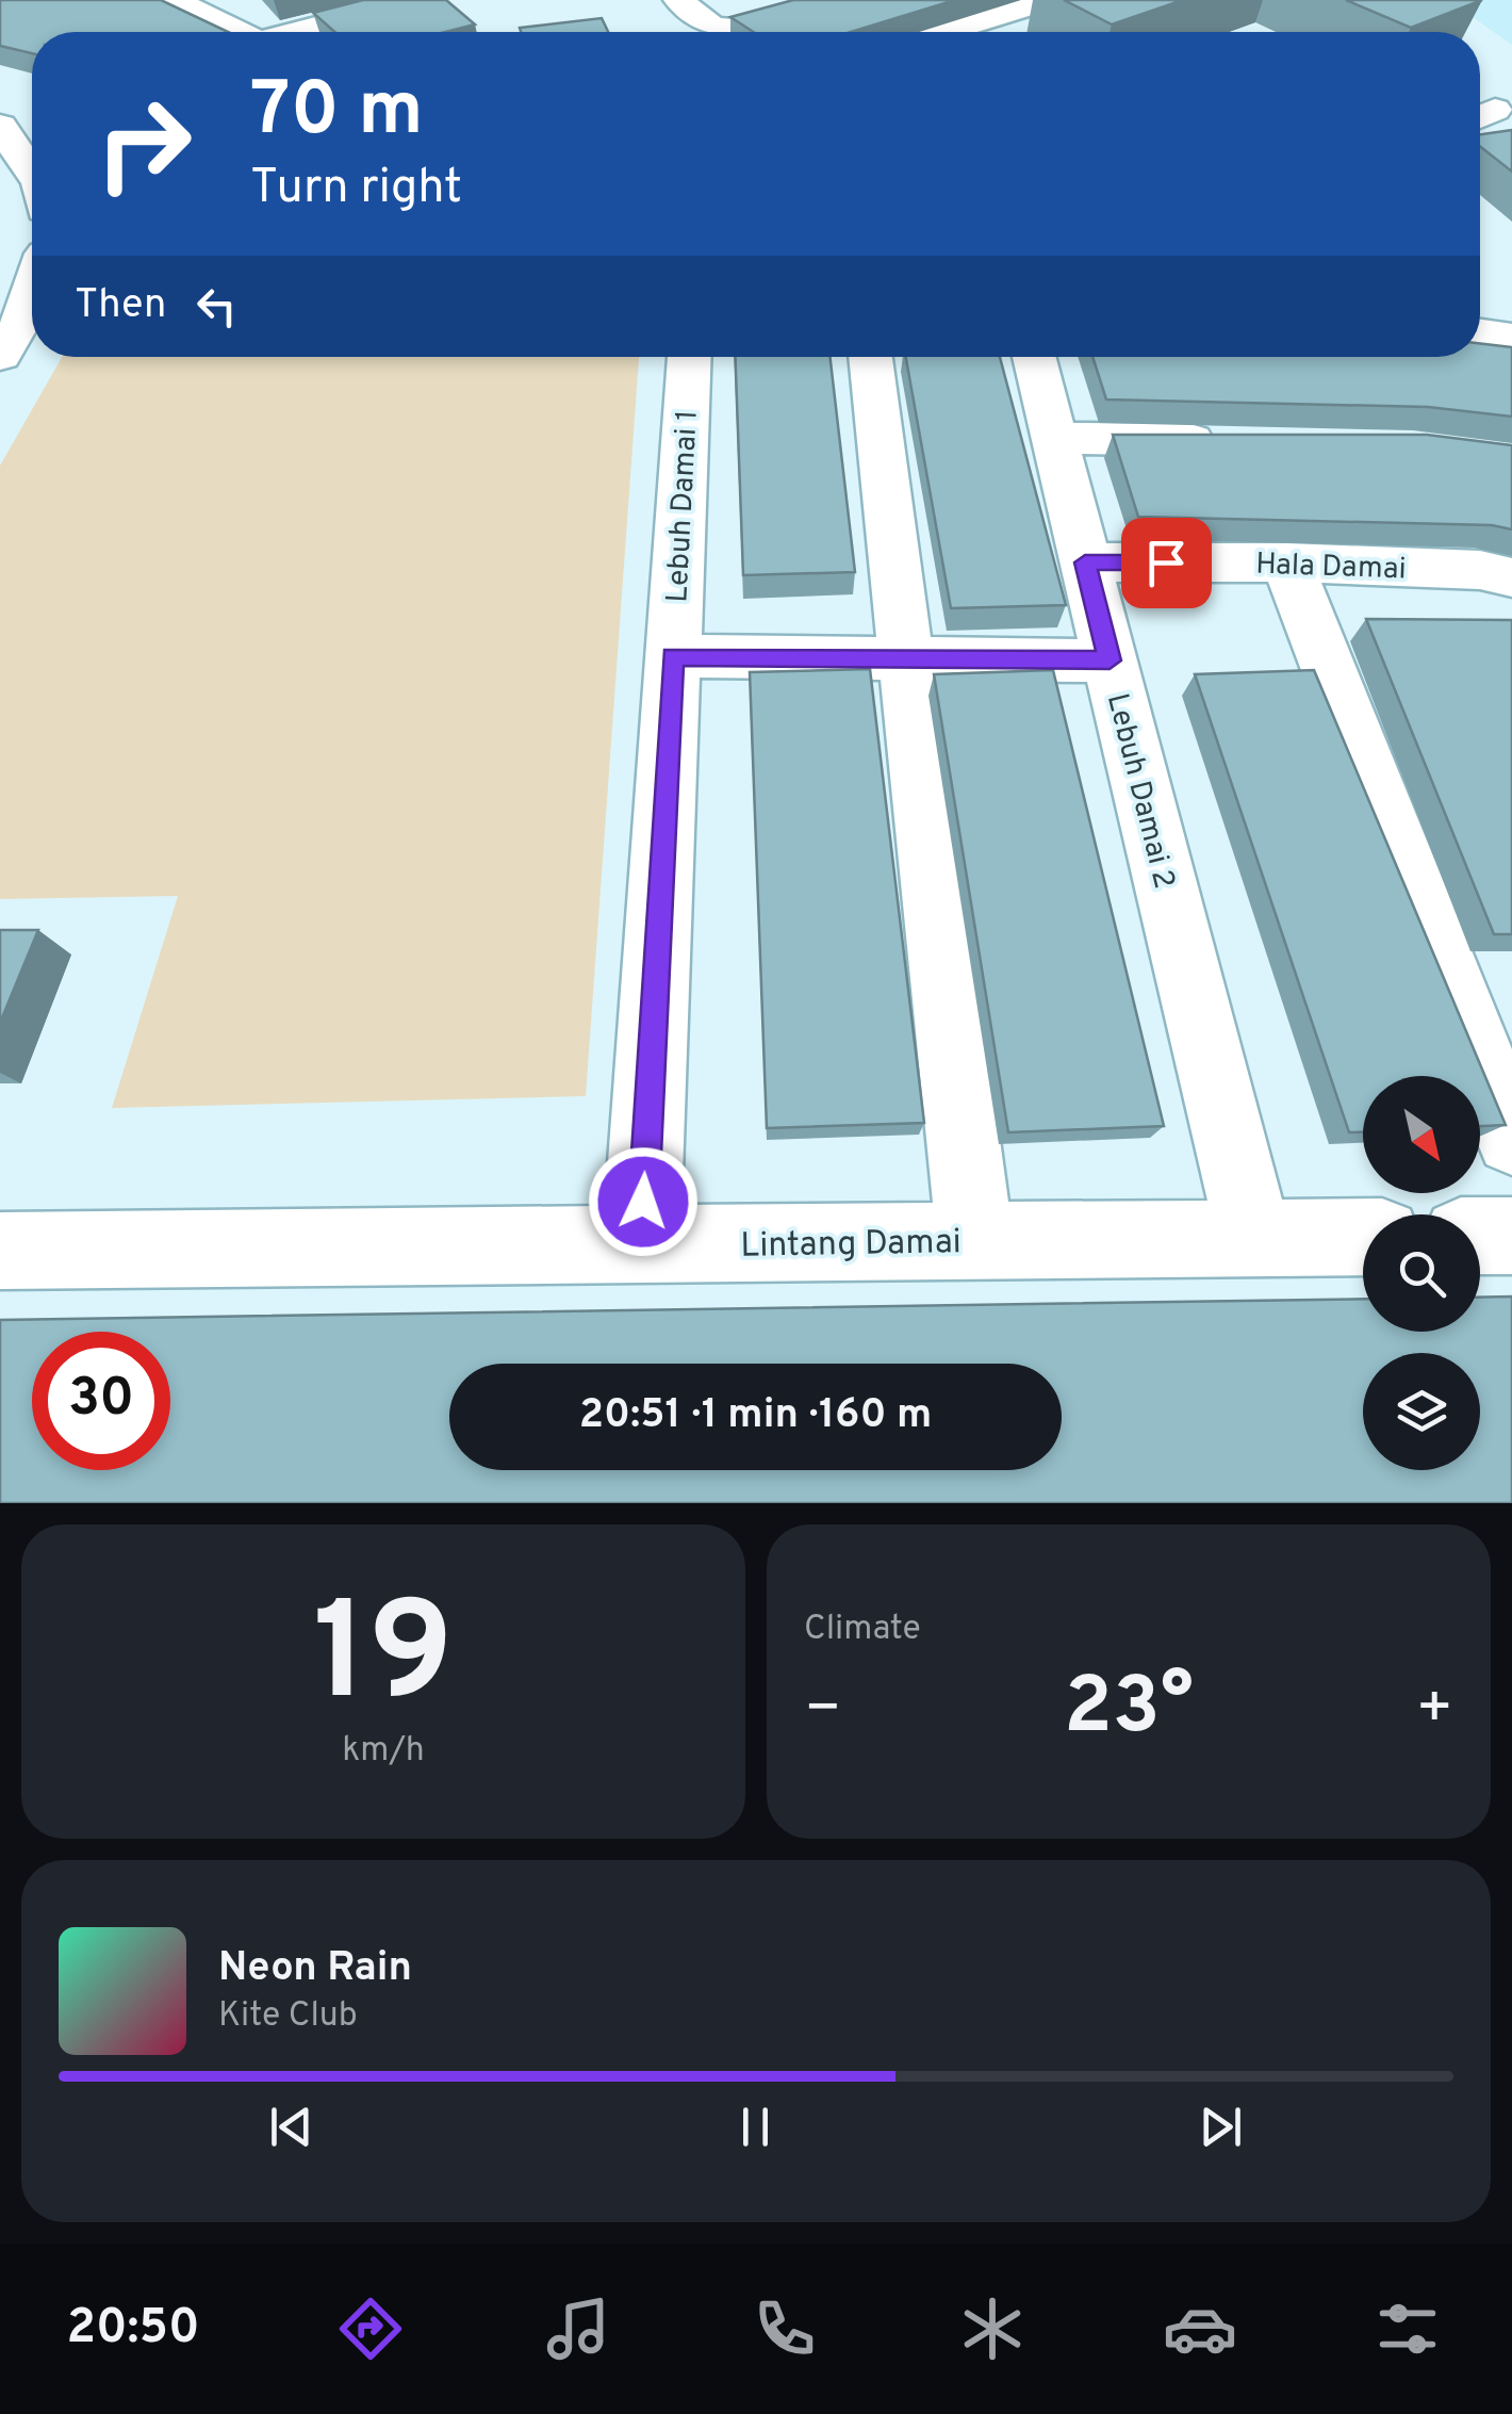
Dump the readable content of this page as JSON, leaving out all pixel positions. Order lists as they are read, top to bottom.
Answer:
{
  "streets": {
    "street": [
      "Lebuh Damai 1",
      "Hala Damai",
      "Lebuh Damai 2",
      "Lintang Damai"
    ]
  },
  "crossings": [
    ["Lebuh Damai 1", "Lintang Damai"],
    ["Hala Damai", "Lebuh Damai 2"],
    ["Lebuh Damai 2", "Lintang Damai"]
  ],
  "north": "bottom right",
  "page": {
    "turn": ["70 m", "Turn right"],
    "then": "Then",
    "limit": "30",
    "trip": "20:51 · 1 min · 160 m",
    "tile": [
      ["19", "km/h"],
      "Climate"
    ],
    "heat": ["−", "23°", "+"],
    "song": ["Neon Rain", "Kite Club"],
    "tabs": "20:50"
  }
}
